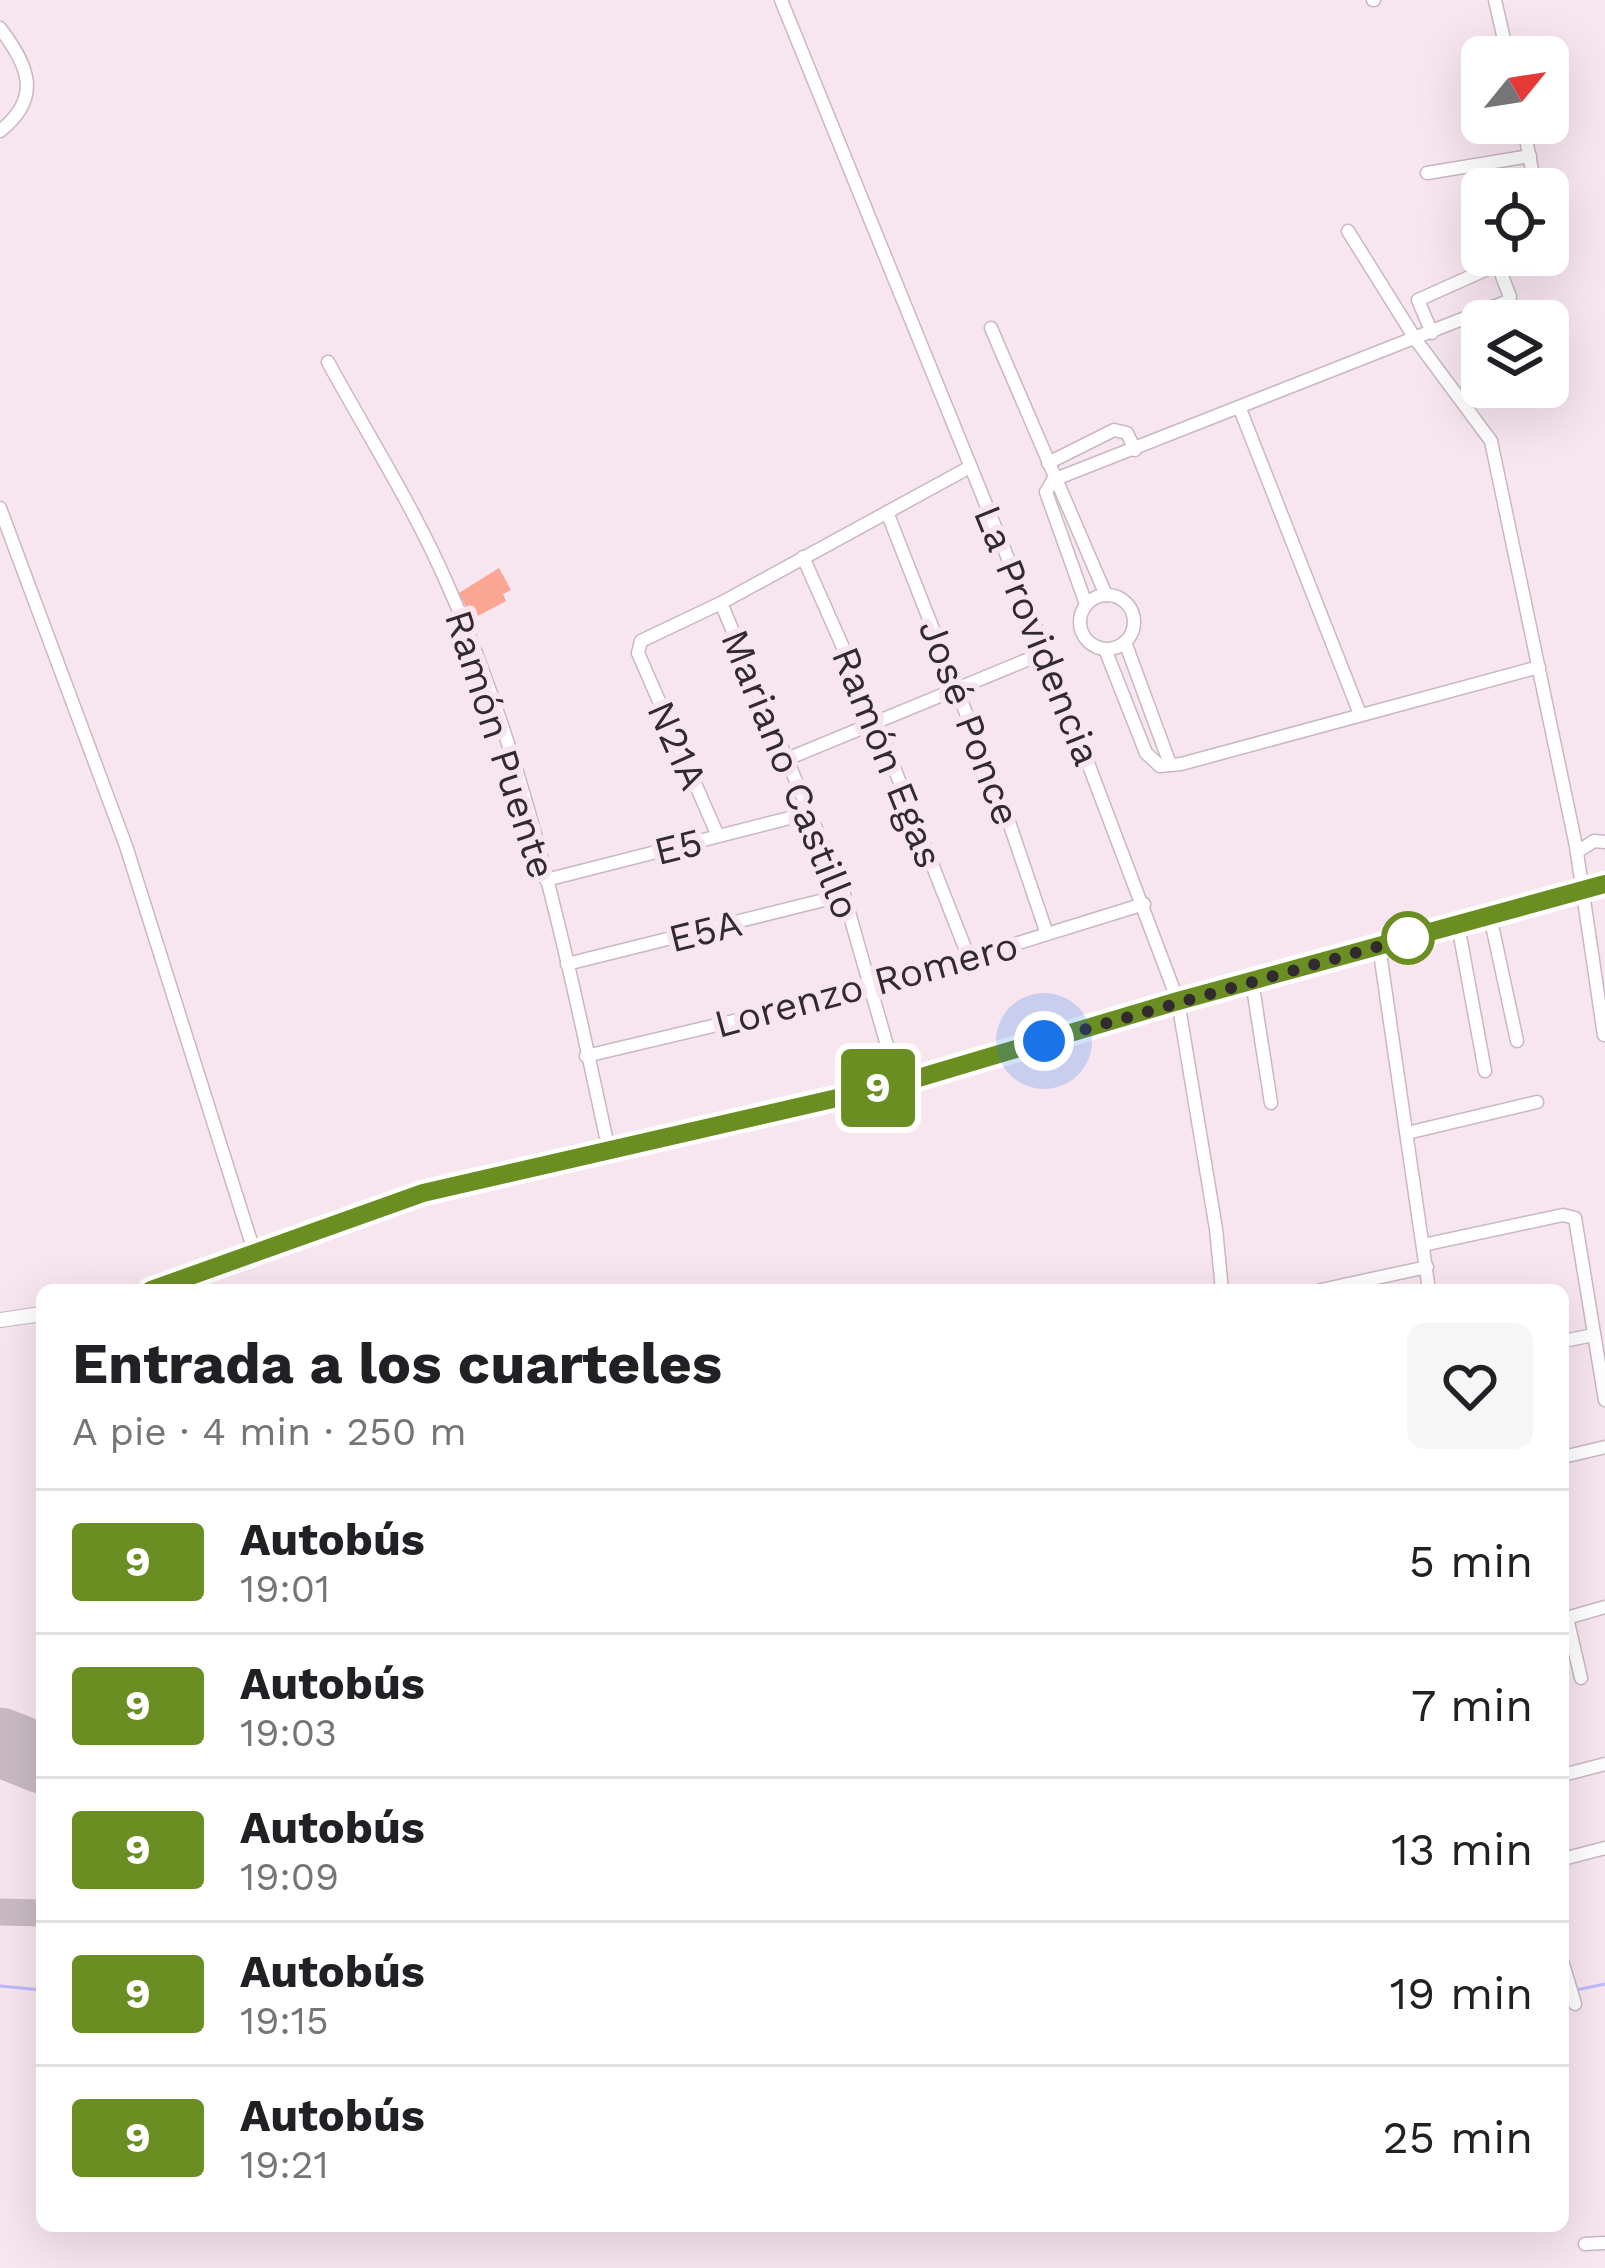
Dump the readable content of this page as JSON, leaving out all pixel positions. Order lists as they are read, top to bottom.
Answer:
{
  "streets": {
    "street": [
      "La Providencia",
      "José Ponce",
      "Ramón Puente",
      "N21A",
      "Ramón Egas",
      "Mariano Castillo",
      "E5",
      "E5A",
      "Lorenzo Romero"
    ]
  },
  "crossings": [
    ["La Providencia", "Lorenzo Romero"],
    ["José Ponce", "Lorenzo Romero"],
    ["Ramón Puente", "E5"],
    ["Ramón Puente", "E5A"],
    ["Ramón Puente", "Lorenzo Romero"],
    ["N21A", "Mariano Castillo"],
    ["N21A", "E5"],
    ["Ramón Egas", "Lorenzo Romero"],
    ["Mariano Castillo", "E5"],
    ["Mariano Castillo", "E5A"],
    ["Mariano Castillo", "Lorenzo Romero"]
  ],
  "lines": ["bus line 9"],
  "north": "top right",
  "page": {
    "on_map": "9",
    "heading": ["Entrada a los cuarteles", "A pie · 4 min · 250 m"],
    "list": [
      {
        "mark": "9",
        "name": "Autobús",
        "note": "19:01",
        "value": "5 min"
      },
      {
        "mark": "9",
        "name": "Autobús",
        "note": "19:03",
        "value": "7 min"
      },
      {
        "mark": "9",
        "name": "Autobús",
        "note": "19:09",
        "value": "13 min"
      },
      {
        "mark": "9",
        "name": "Autobús",
        "note": "19:15",
        "value": "19 min"
      },
      {
        "mark": "9",
        "name": "Autobús",
        "note": "19:21",
        "value": "25 min"
      }
    ]
  }
}
